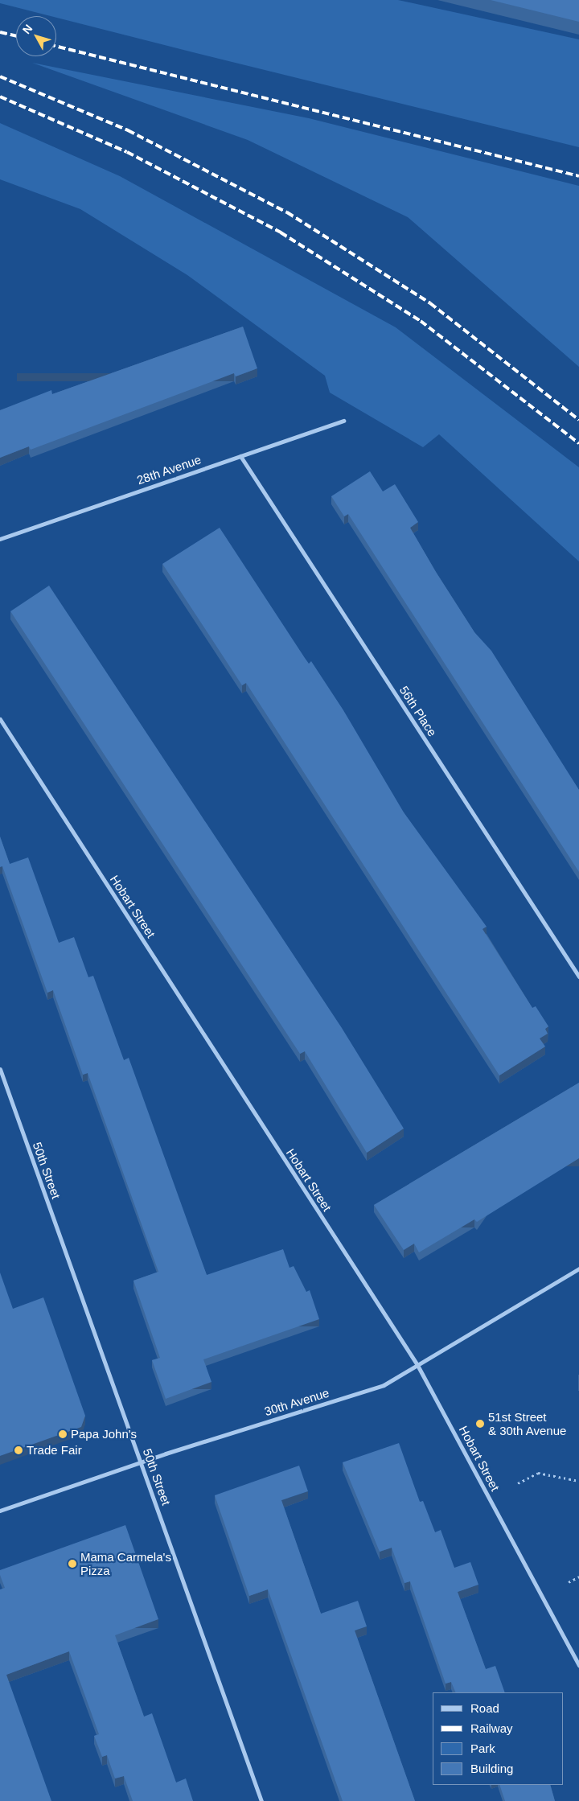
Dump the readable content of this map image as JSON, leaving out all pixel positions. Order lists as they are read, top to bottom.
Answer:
{
  "streets": {
    "street": [
      "28th Avenue",
      "56th Place",
      "Hobart Street",
      "50th Street",
      "30th Avenue"
    ]
  },
  "crossings": [
    ["28th Avenue", "56th Place"],
    ["Hobart Street", "30th Avenue"],
    ["50th Street", "30th Avenue"]
  ],
  "places": [
    "51st Street & 30th Avenue",
    "Papa John's",
    "Trade Fair",
    "Mama Carmela's Pizza"
  ],
  "legend": [
    "Road",
    "Railway",
    "Park",
    "Building"
  ],
  "north": "top left"
}
